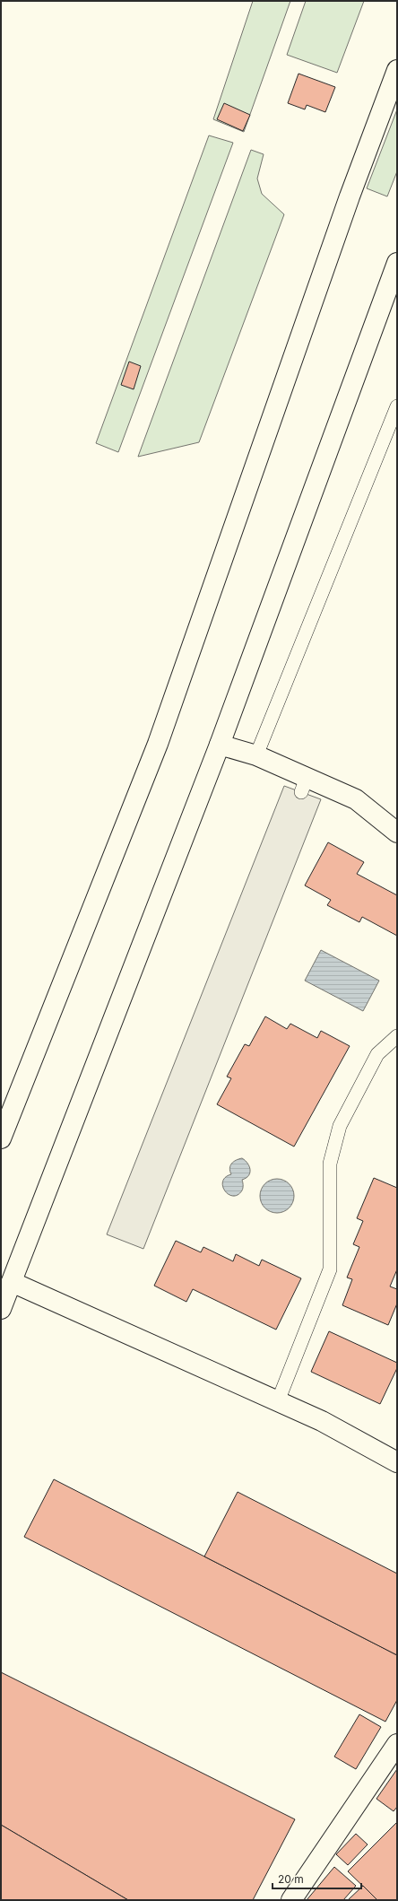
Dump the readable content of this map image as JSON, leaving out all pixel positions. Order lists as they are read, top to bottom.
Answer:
{
  "scale_bar": "20 m"
}
